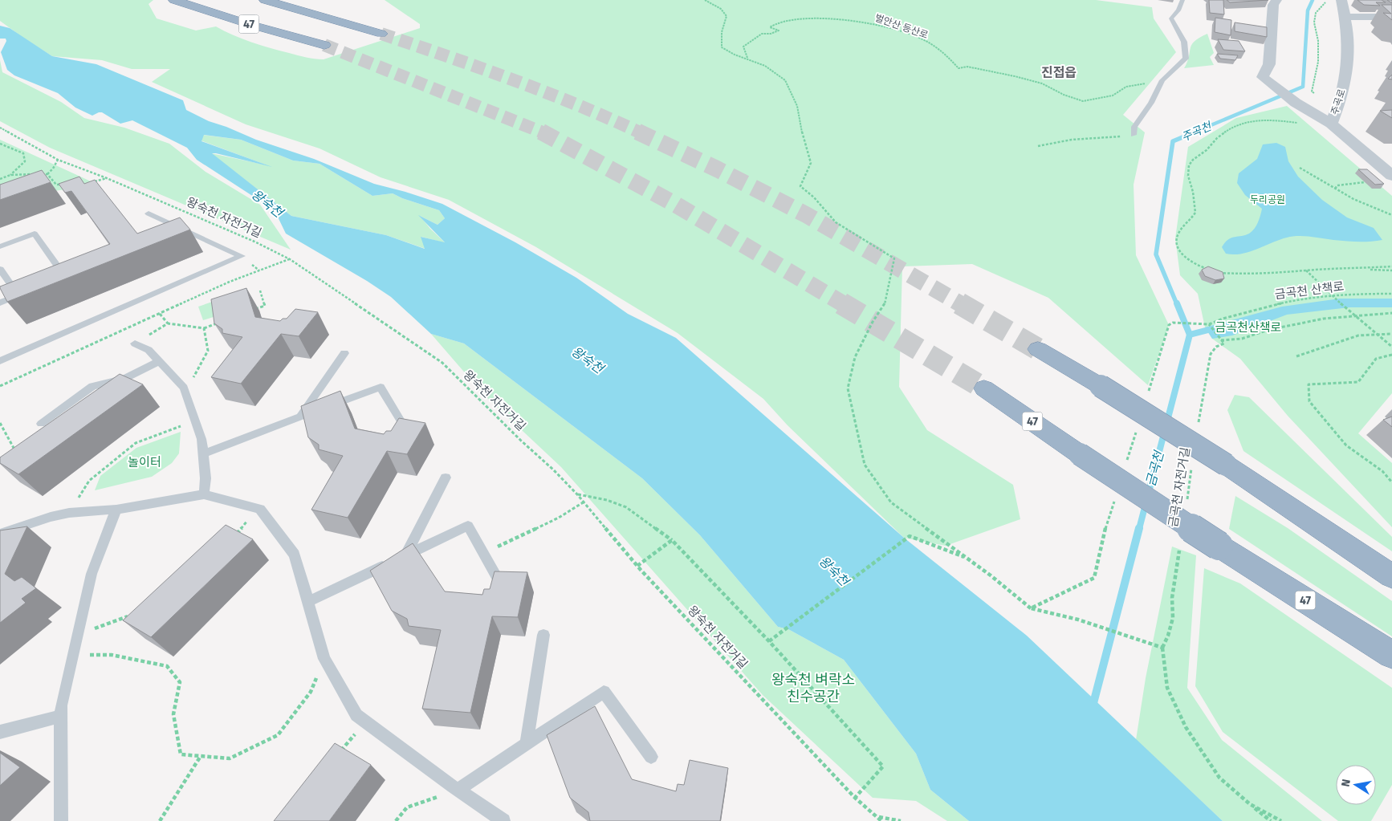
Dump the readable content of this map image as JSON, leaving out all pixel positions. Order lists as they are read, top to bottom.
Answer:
{
  "streets": {
    "highway": ["47"],
    "street": ["주곡로"],
    "path": [
      "벌안산 등산로",
      "왕숙천 자전거길",
      "금곡천 산책로",
      "금곡천 자전거길"
    ]
  },
  "districts": ["진접읍"],
  "water": ["주곡천", "왕숙천", "금곡천"],
  "parks": [
    "두리공원",
    "금곡천산책로",
    "놀이터",
    "왕숙천 벼락소 친수공간"
  ],
  "north": "left"
}
